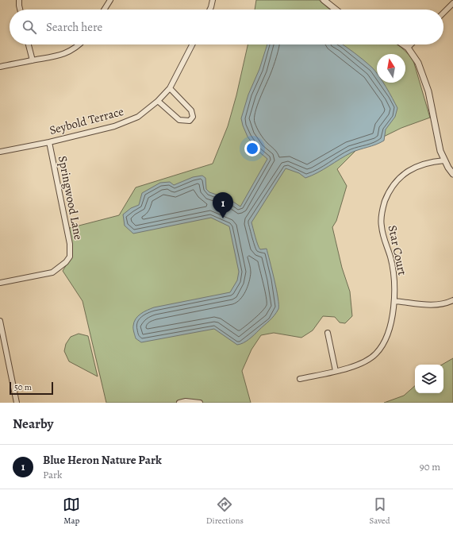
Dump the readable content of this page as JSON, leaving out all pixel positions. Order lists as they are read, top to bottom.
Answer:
{
  "streets": {
    "street": ["Seybold Terrace", "Springwood Lane", "Star Court"]
  },
  "crossings": [
    ["Seybold Terrace", "Springwood Lane"]
  ],
  "scale_bar": "50 m",
  "north": "top",
  "page": {
    "search": "Search here",
    "pins": "1",
    "scale": "50 m",
    "heading": "Nearby",
    "list": [
      {
        "mark": "1",
        "name": "Blue Heron Nature Park",
        "note": "Park",
        "value": "90 m"
      }
    ],
    "nav": ["Map", "Directions", "Saved"]
  }
}
